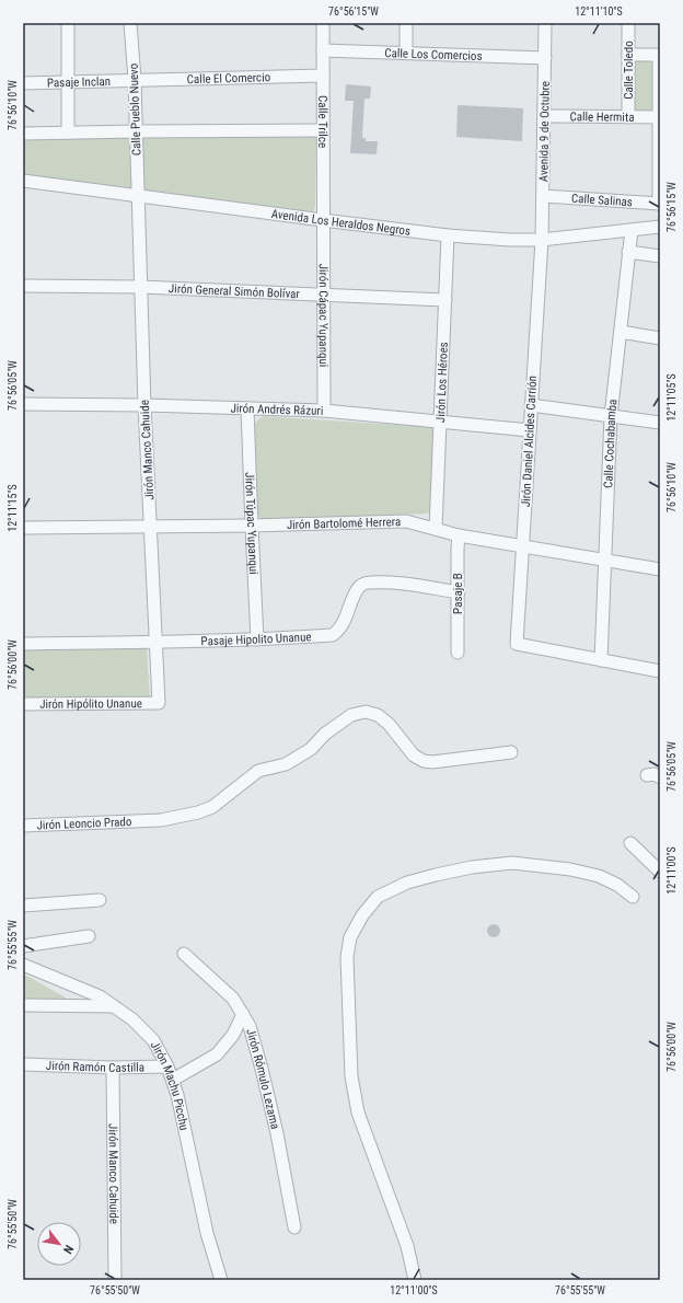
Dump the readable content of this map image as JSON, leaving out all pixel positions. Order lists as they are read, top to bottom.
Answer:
{
  "streets": {
    "street": [
      "Calle Los Comercios",
      "Calle Toledo",
      "Calle El Comercio",
      "Pasaje Inclan",
      "Calle Pueblo Nuevo",
      "Calle Hermita",
      "Calle Trilce",
      "Avenida 9 de Octubre",
      "Calle Salinas",
      "Avenida Los Heraldos Negros",
      "Jirón General Simón Bolívar",
      "Jirón Cápac Yupanqui",
      "Jirón Los Héroes",
      "Jirón Andrés Rázuri",
      "Jirón Daniel Alcides Carrión",
      "Calle Cochabamba",
      "Jirón Manco Cahuide",
      "Jirón Túpac Yupanqui",
      "Jirón Bartolomé Herrera",
      "Pasaje B",
      "Pasaje Hipolito Unanue",
      "Jirón Hipólito Unanue",
      "Jirón Leoncio Prado",
      "Jirón Ramón Castilla",
      "Jirón Rómulo Lezama",
      "Jirón Machu Picchu"
    ]
  },
  "crossings": [
    ["Calle Los Comercios", "Calle Trilce"],
    ["Calle Los Comercios", "Avenida 9 de Octubre"],
    ["Calle Toledo", "Calle Hermita"],
    ["Calle El Comercio", "Pasaje Inclan"],
    ["Calle El Comercio", "Calle Pueblo Nuevo"],
    ["Calle El Comercio", "Calle Trilce"],
    ["Pasaje Inclan", "Calle Pueblo Nuevo"],
    ["Calle Pueblo Nuevo", "Avenida Los Heraldos Negros"],
    ["Calle Pueblo Nuevo", "Jirón Manco Cahuide"],
    ["Calle Hermita", "Avenida 9 de Octubre"],
    ["Calle Trilce", "Avenida Los Heraldos Negros"],
    ["Calle Trilce", "Jirón Cápac Yupanqui"],
    ["Avenida 9 de Octubre", "Calle Salinas"],
    ["Avenida 9 de Octubre", "Avenida Los Heraldos Negros"],
    ["Avenida 9 de Octubre", "Jirón Daniel Alcides Carrión"],
    ["Avenida Los Heraldos Negros", "Jirón Cápac Yupanqui"],
    ["Avenida Los Heraldos Negros", "Jirón Los Héroes"],
    ["Avenida Los Heraldos Negros", "Jirón Daniel Alcides Carrión"],
    ["Avenida Los Heraldos Negros", "Calle Cochabamba"],
    ["Avenida Los Heraldos Negros", "Jirón Manco Cahuide"],
    ["Jirón General Simón Bolívar", "Jirón Cápac Yupanqui"],
    ["Jirón General Simón Bolívar", "Jirón Los Héroes"],
    ["Jirón General Simón Bolívar", "Jirón Manco Cahuide"],
    ["Jirón Cápac Yupanqui", "Jirón Andrés Rázuri"],
    ["Jirón Los Héroes", "Jirón Andrés Rázuri"],
    ["Jirón Los Héroes", "Jirón Bartolomé Herrera"],
    ["Jirón Andrés Rázuri", "Jirón Daniel Alcides Carrión"],
    ["Jirón Andrés Rázuri", "Jirón Manco Cahuide"],
    ["Jirón Andrés Rázuri", "Jirón Túpac Yupanqui"],
    ["Jirón Daniel Alcides Carrión", "Calle Cochabamba"],
    ["Jirón Daniel Alcides Carrión", "Jirón Bartolomé Herrera"],
    ["Calle Cochabamba", "Jirón Bartolomé Herrera"],
    ["Jirón Manco Cahuide", "Jirón Bartolomé Herrera"],
    ["Jirón Manco Cahuide", "Pasaje Hipolito Unanue"],
    ["Jirón Manco Cahuide", "Jirón Hipólito Unanue"],
    ["Jirón Manco Cahuide", "Jirón Ramón Castilla"],
    ["Jirón Túpac Yupanqui", "Jirón Bartolomé Herrera"],
    ["Jirón Túpac Yupanqui", "Pasaje Hipolito Unanue"],
    ["Jirón Bartolomé Herrera", "Pasaje B"],
    ["Pasaje B", "Pasaje Hipolito Unanue"],
    ["Jirón Ramón Castilla", "Jirón Machu Picchu"]
  ],
  "north": "bottom right",
  "coordinates": [
    "76°56'15\"W",
    "12°11'10\"S",
    "76°56'10\"W",
    "76°56'05\"W",
    "12°11'05\"S",
    "12°11'15\"S",
    "76°56'00\"W",
    "12°11'00\"S",
    "76°55'55\"W",
    "76°55'50\"W"
  ]
}
